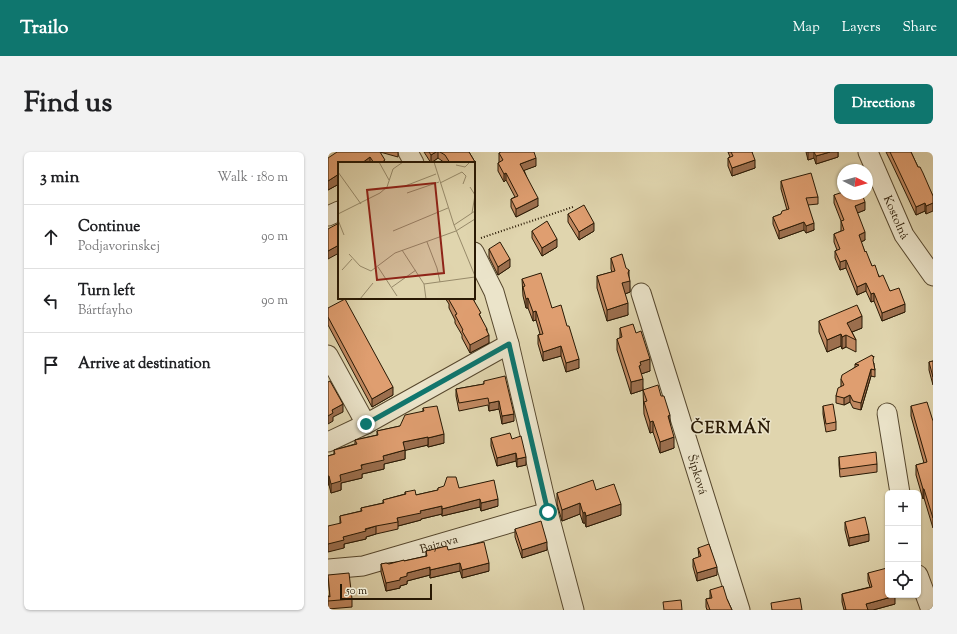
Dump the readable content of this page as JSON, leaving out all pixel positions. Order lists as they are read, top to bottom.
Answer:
{
  "streets": {
    "street": ["Kostolná", "Šípková", "Bajzova"]
  },
  "districts": ["ČERMÁŇ"],
  "scale_bar": "50 m",
  "north": "right",
  "page": {
    "header": "Trailo",
    "nav": ["Map", "Layers", "Share"],
    "title": "Find us",
    "buttons": "Directions",
    "heading": ["3 min", "Walk · 180 m"],
    "list": [
      ["Continue", "Podjavorinskej", "90 m"],
      ["Turn left", "Bártfayho", "90 m"],
      "Arrive at destination"
    ],
    "map_buttons": ["+", "−"],
    "scale": "50 m"
  }
}
